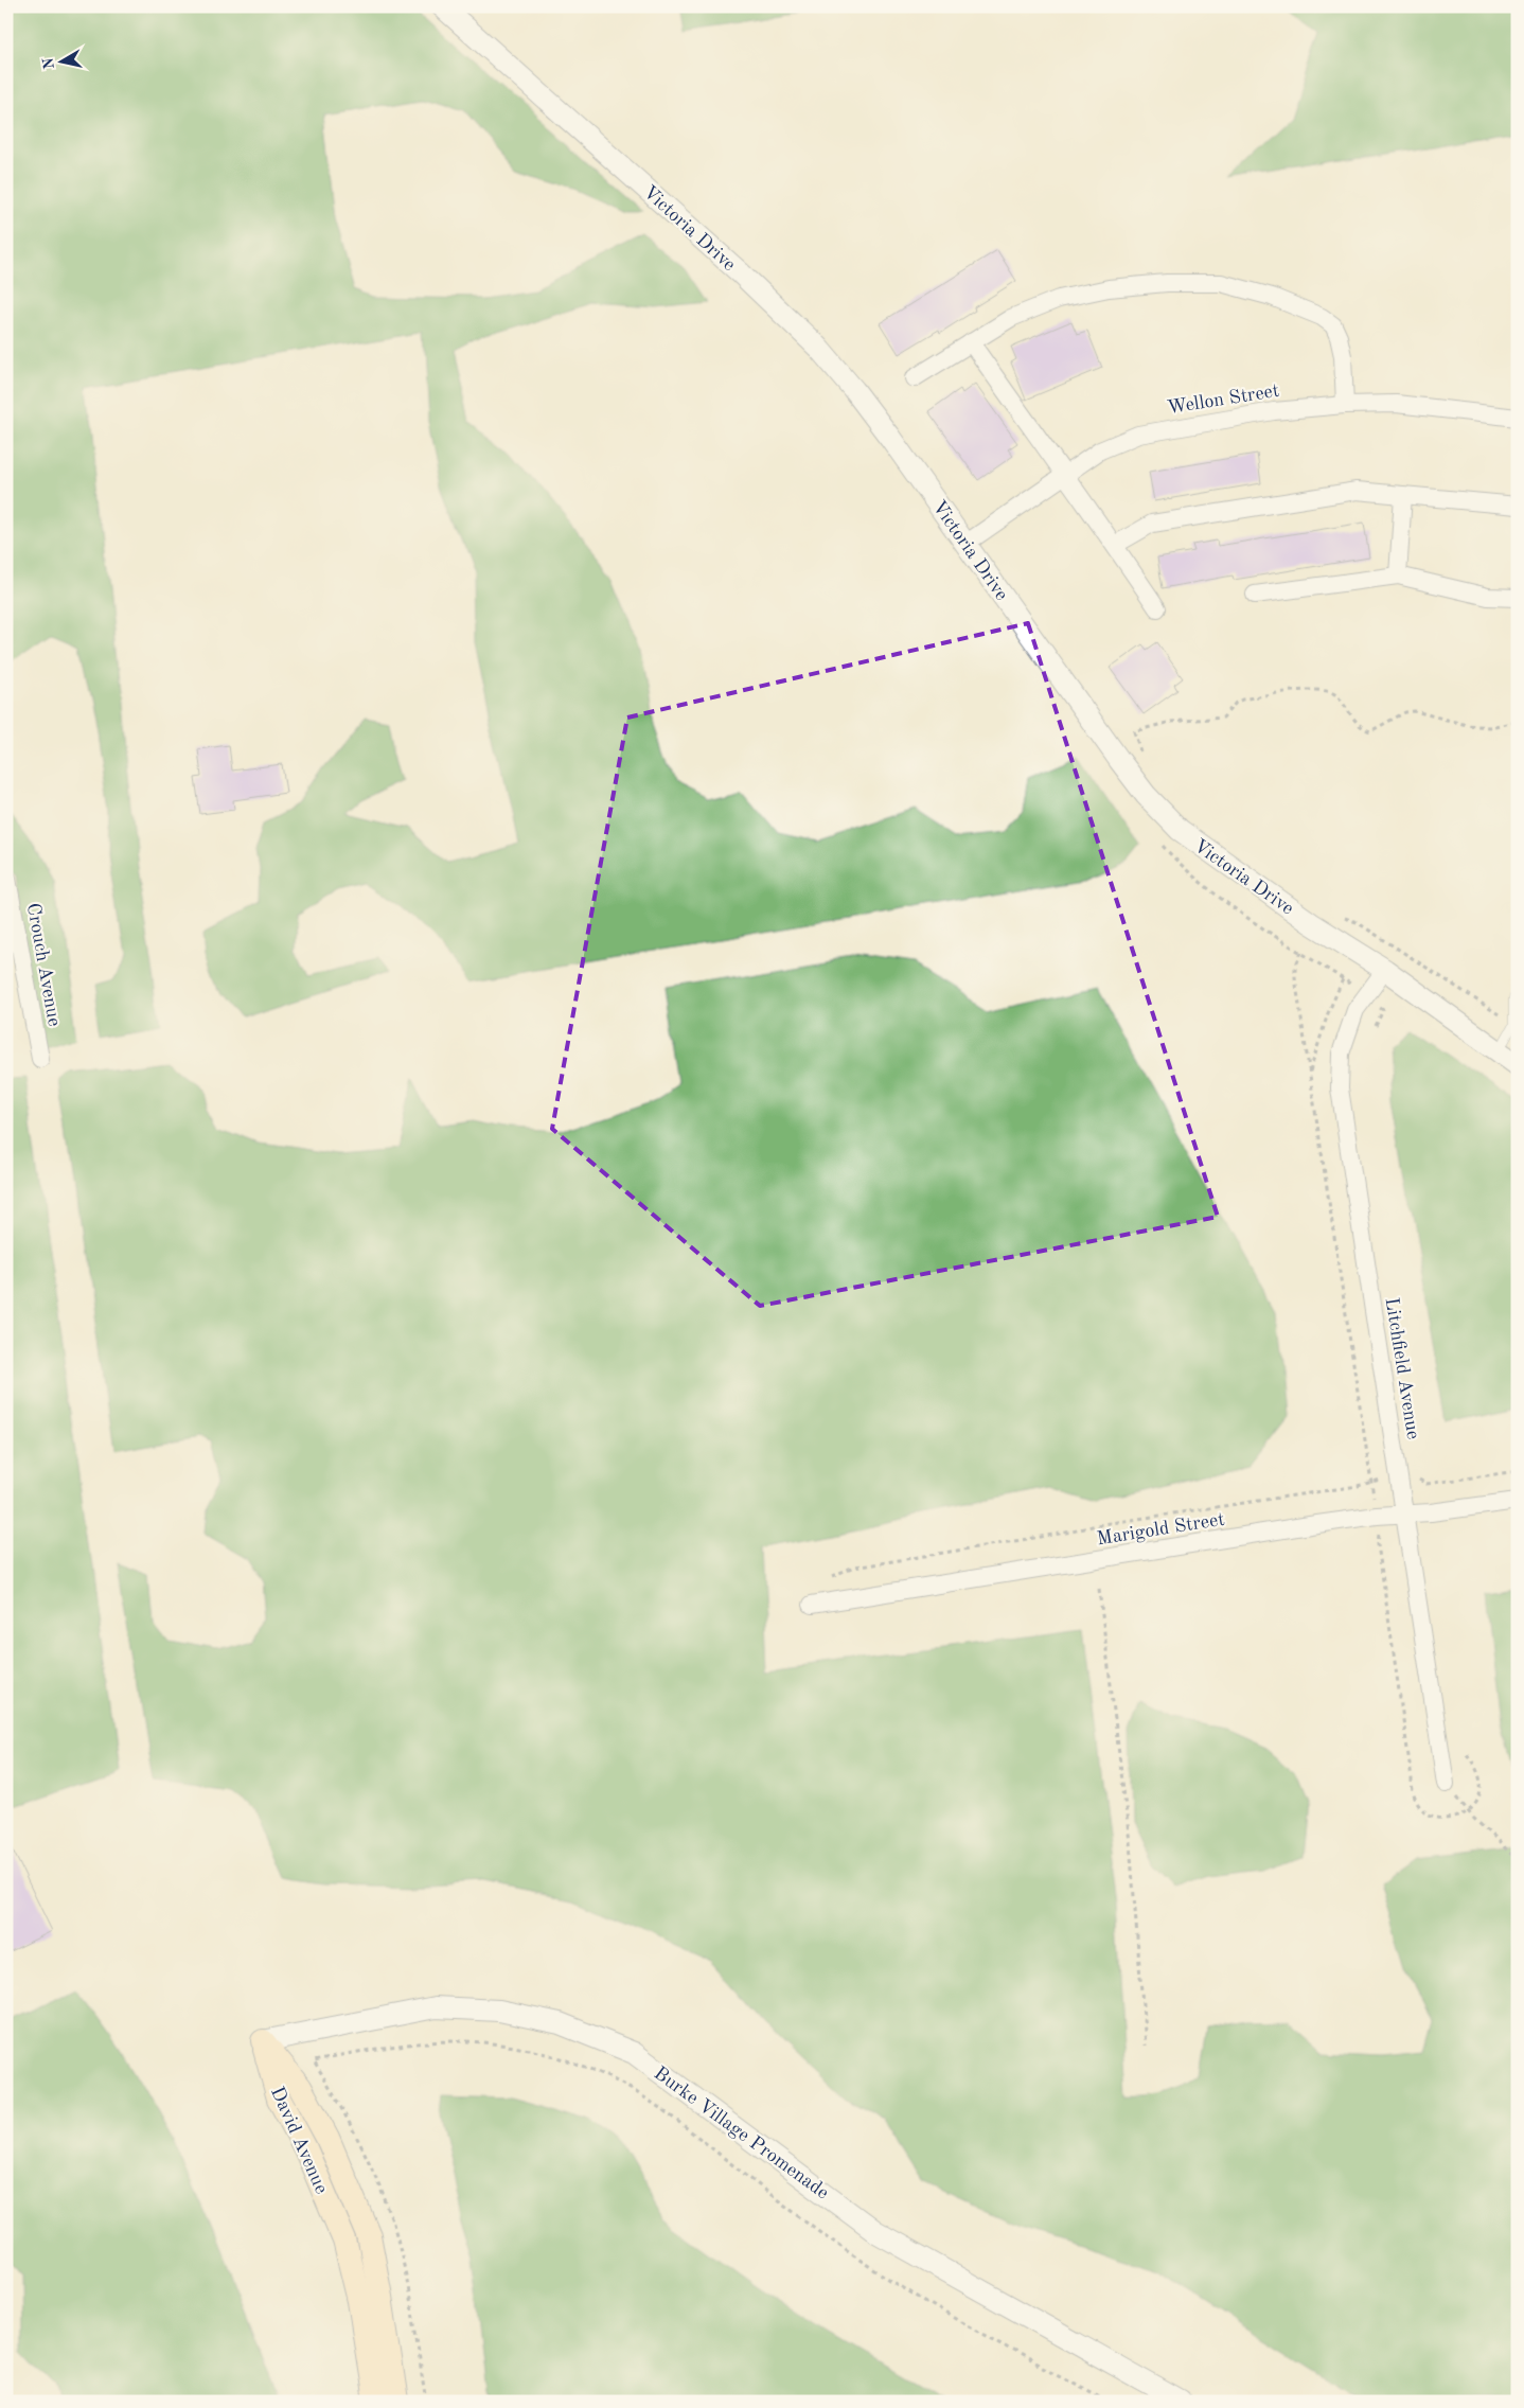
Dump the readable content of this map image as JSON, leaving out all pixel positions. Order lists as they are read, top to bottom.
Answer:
{
  "streets": {
    "main road": ["David Avenue"],
    "street": [
      "Victoria Drive",
      "Wellon Street",
      "Crouch Avenue",
      "Litchfield Avenue",
      "Marigold Street",
      "Burke Village Promenade"
    ]
  },
  "crossings": [
    ["Victoria Drive", "Wellon Street"],
    ["Victoria Drive", "Litchfield Avenue"],
    ["Litchfield Avenue", "Marigold Street"],
    ["Burke Village Promenade", "David Avenue"]
  ],
  "north": "left"
}
